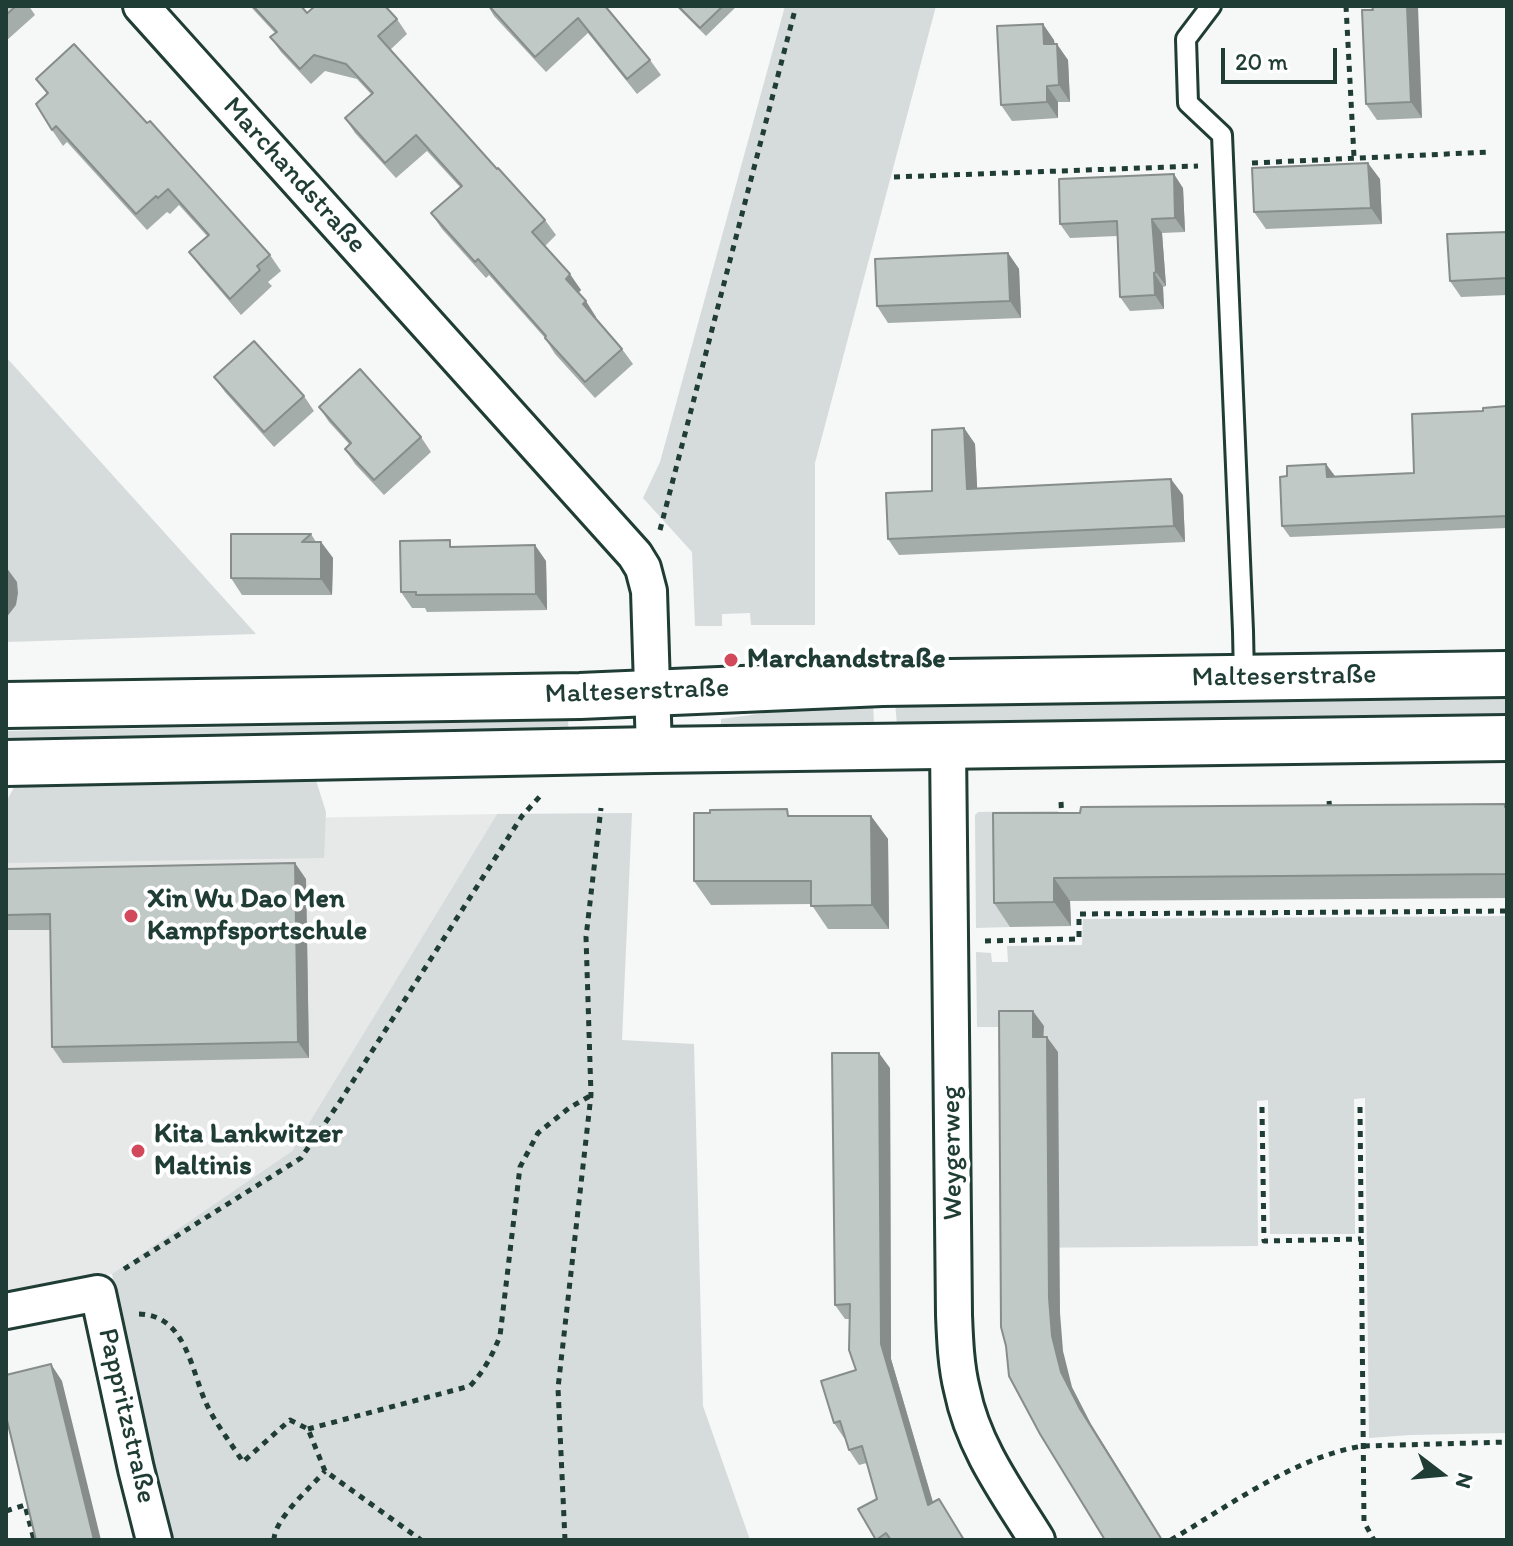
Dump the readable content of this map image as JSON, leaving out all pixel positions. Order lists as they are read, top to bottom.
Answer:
{
  "streets": {
    "main road": ["Malteserstraße"],
    "street": ["Marchandstraße", "Weygerweg", "Pappritzstraße"]
  },
  "crossings": [
    ["Marchandstraße", "Malteserstraße"],
    ["Malteserstraße", "Weygerweg"]
  ],
  "places": ["Marchandstraße", "Xin Wu Dao Men Kampfsportschule", "Kita Lankwitzer Maltinis"],
  "scale_bar": "20 m",
  "north": "right"
}
